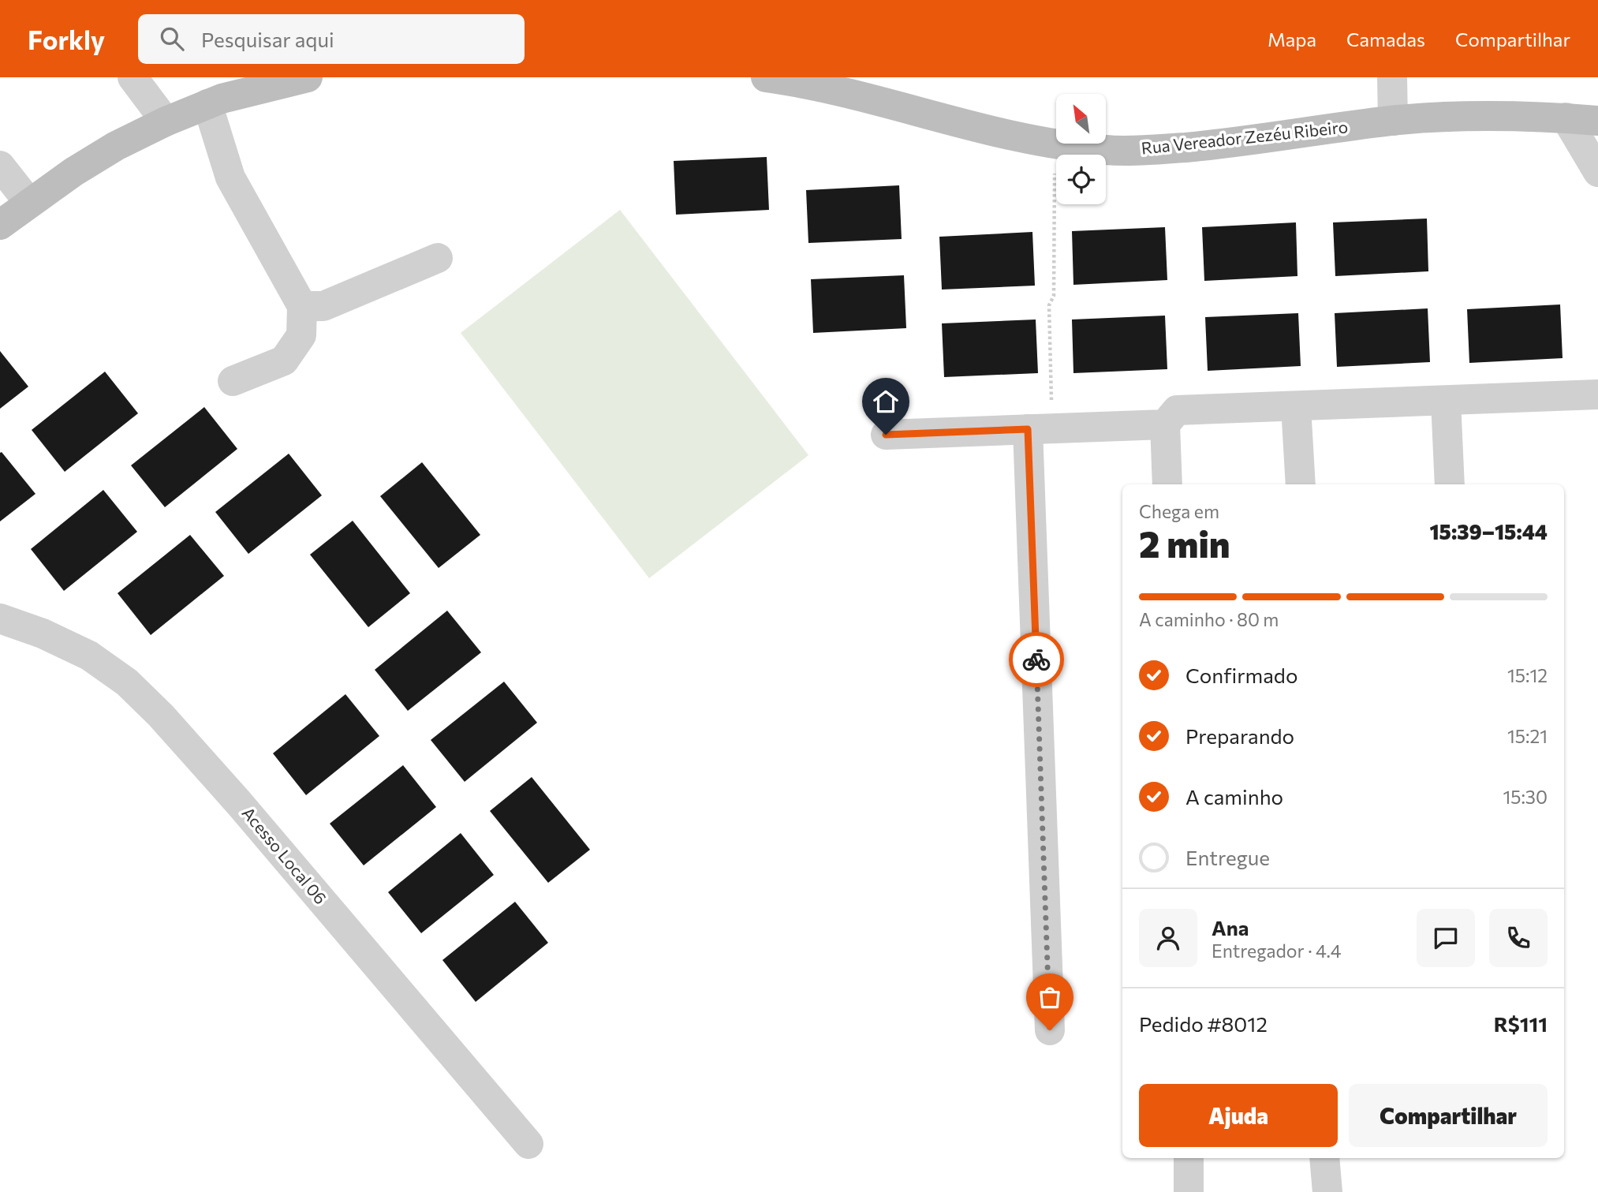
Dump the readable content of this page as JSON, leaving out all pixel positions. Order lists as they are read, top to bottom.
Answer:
{
  "streets": {
    "main road": ["Rua Vereador Zezéu Ribeiro"],
    "street": ["Acesso Local 06"]
  },
  "north": "top left",
  "page": {
    "header": "Forkly",
    "search": "Pesquisar aqui",
    "nav": ["Mapa", "Camadas", "Compartilhar"],
    "heading": ["2 min", "Chega em", "15:39–15:44"],
    "panel": [
      "Ana",
      "Entregador · 4.4",
      "Pedido #8012",
      "R$111"
    ],
    "bar": "A caminho · 80 m",
    "list": [
      ["Confirmado", "15:12"],
      ["Preparando", "15:21"],
      ["A caminho", "15:30"],
      "Entregue"
    ],
    "buttons": ["Ajuda", "Compartilhar"]
  }
}
